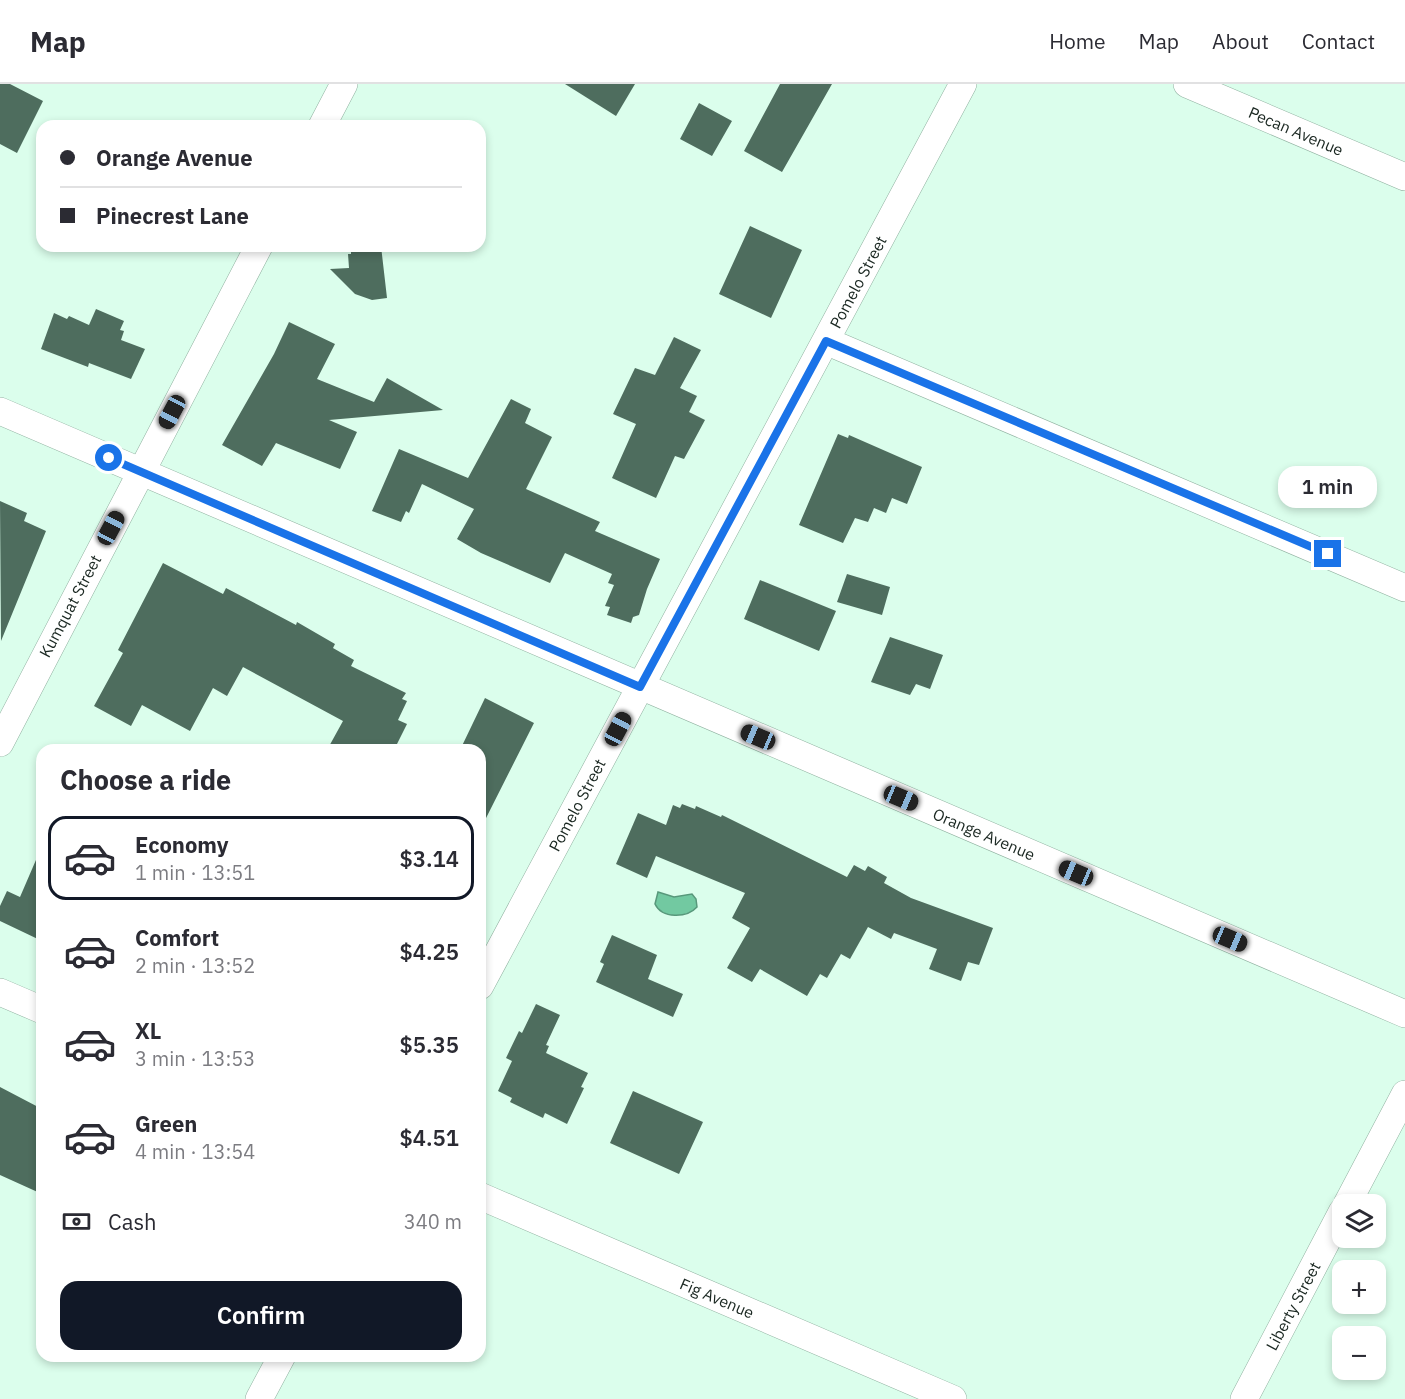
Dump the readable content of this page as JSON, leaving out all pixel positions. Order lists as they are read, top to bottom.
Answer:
{
  "streets": {
    "street": [
      "Pecan Avenue",
      "Pomelo Street",
      "Kumquat Street",
      "Orange Avenue",
      "Fig Avenue",
      "Liberty Street"
    ]
  },
  "crossings": [
    ["Pomelo Street", "Orange Avenue"],
    ["Kumquat Street", "Orange Avenue"]
  ],
  "page": {
    "header": "Map",
    "nav": [
      "Home",
      "Map",
      "About",
      "Contact"
    ],
    "banner": ["Orange Avenue", "Pinecrest Lane"],
    "bubble": "1 min",
    "heading": "Choose a ride",
    "list": [
      {
        "name": "Economy",
        "note": "1 min · 13:51",
        "value": "$3.14"
      },
      {
        "name": "Comfort",
        "note": "2 min · 13:52",
        "value": "$4.25"
      },
      {
        "name": "XL",
        "note": "3 min · 13:53",
        "value": "$5.35"
      },
      {
        "name": "Green",
        "note": "4 min · 13:54",
        "value": "$4.51"
      }
    ],
    "pay": ["Cash", "340 m"],
    "map_buttons": ["+", "−"],
    "buttons": "Confirm"
  }
}
